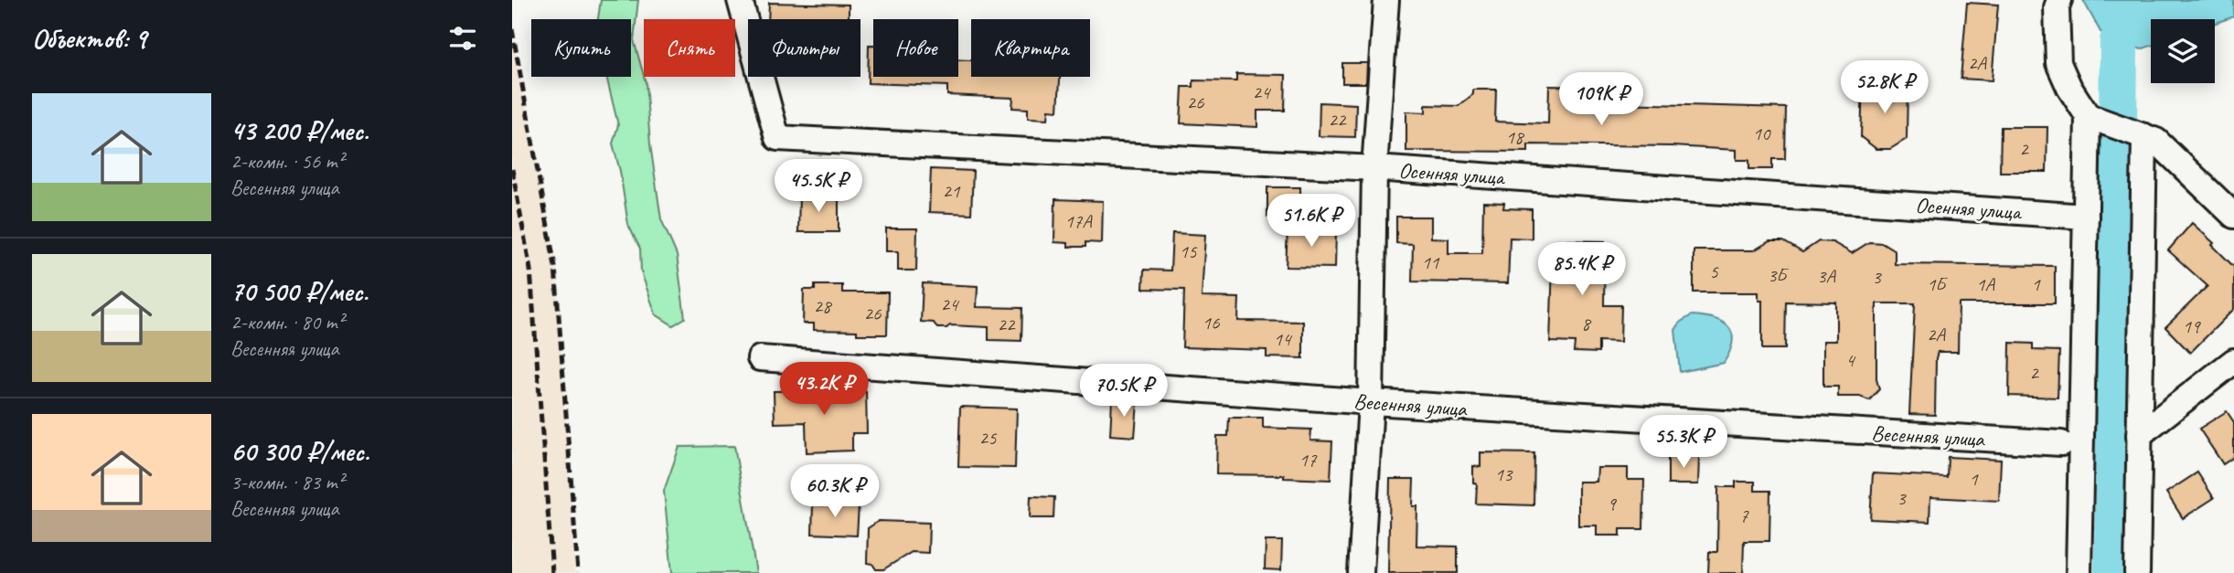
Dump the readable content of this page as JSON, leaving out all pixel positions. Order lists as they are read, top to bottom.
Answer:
{
  "streets": {
    "street": ["Осенняя улица", "Весенняя улица"]
  },
  "house_numbers": [
    "2А",
    "24",
    "26",
    "22",
    "10",
    "18",
    "2",
    "21",
    "17А",
    "15",
    "11",
    "5",
    "3Б",
    "3А",
    "3",
    "1Б",
    "1А",
    "1",
    "24",
    "28",
    "26",
    "16",
    "8",
    "22",
    "19",
    "2А",
    "14",
    "4",
    "2",
    "25",
    "17",
    "13",
    "1",
    "3",
    "9",
    "7"
  ],
  "page": {
    "heading": "Объектов: 9",
    "chip": [
      "Купить",
      "Снять",
      "Фильтры",
      "Новое",
      "Квартира"
    ],
    "price": [
      "52.8K ₽",
      "109K ₽",
      "45.5K ₽",
      "51.6K ₽",
      "85.4K ₽",
      "43.2K ₽",
      "70.5K ₽",
      "55.3K ₽",
      "60.3K ₽"
    ],
    "list": [
      {
        "name": "43 200 ₽/мес.",
        "note": "2-комн. · 56 m² · Весенняя улица"
      },
      {
        "name": "70 500 ₽/мес.",
        "note": "2-комн. · 80 m² · Весенняя улица"
      },
      {
        "name": "60 300 ₽/мес.",
        "note": "3-комн. · 83 m² · Весенняя улица"
      }
    ]
  }
}
